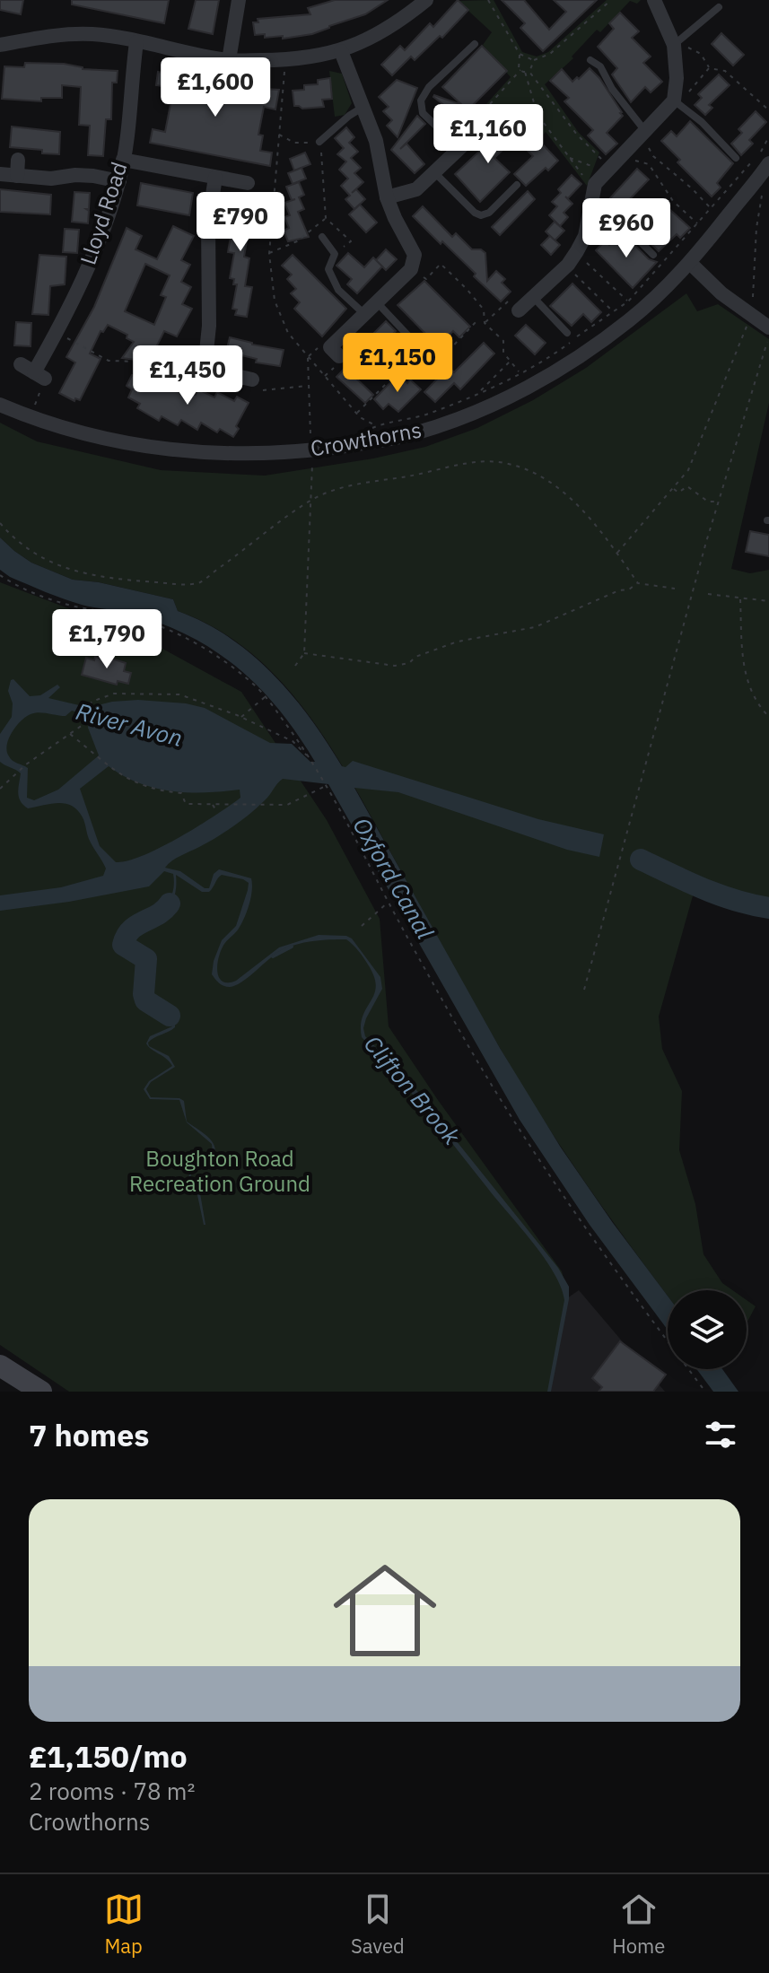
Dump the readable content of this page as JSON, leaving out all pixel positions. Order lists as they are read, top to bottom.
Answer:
{
  "streets": {
    "street": ["Lloyd Road", "Crowthorns"]
  },
  "water": ["River Avon", "Oxford Canal", "Clifton Brook"],
  "parks": ["Boughton Road Recreation Ground"],
  "page": {
    "price": [
      "£1,600",
      "£1,160",
      "£790",
      "£960",
      "£1,150",
      "£1,450",
      "£1,790"
    ],
    "heading": "7 homes",
    "list": [
      {
        "name": "£1,150/mo",
        "note": "2 rooms · 78 m² · Crowthorns"
      }
    ],
    "tabs": ["Map", "Saved", "Home"]
  }
}
